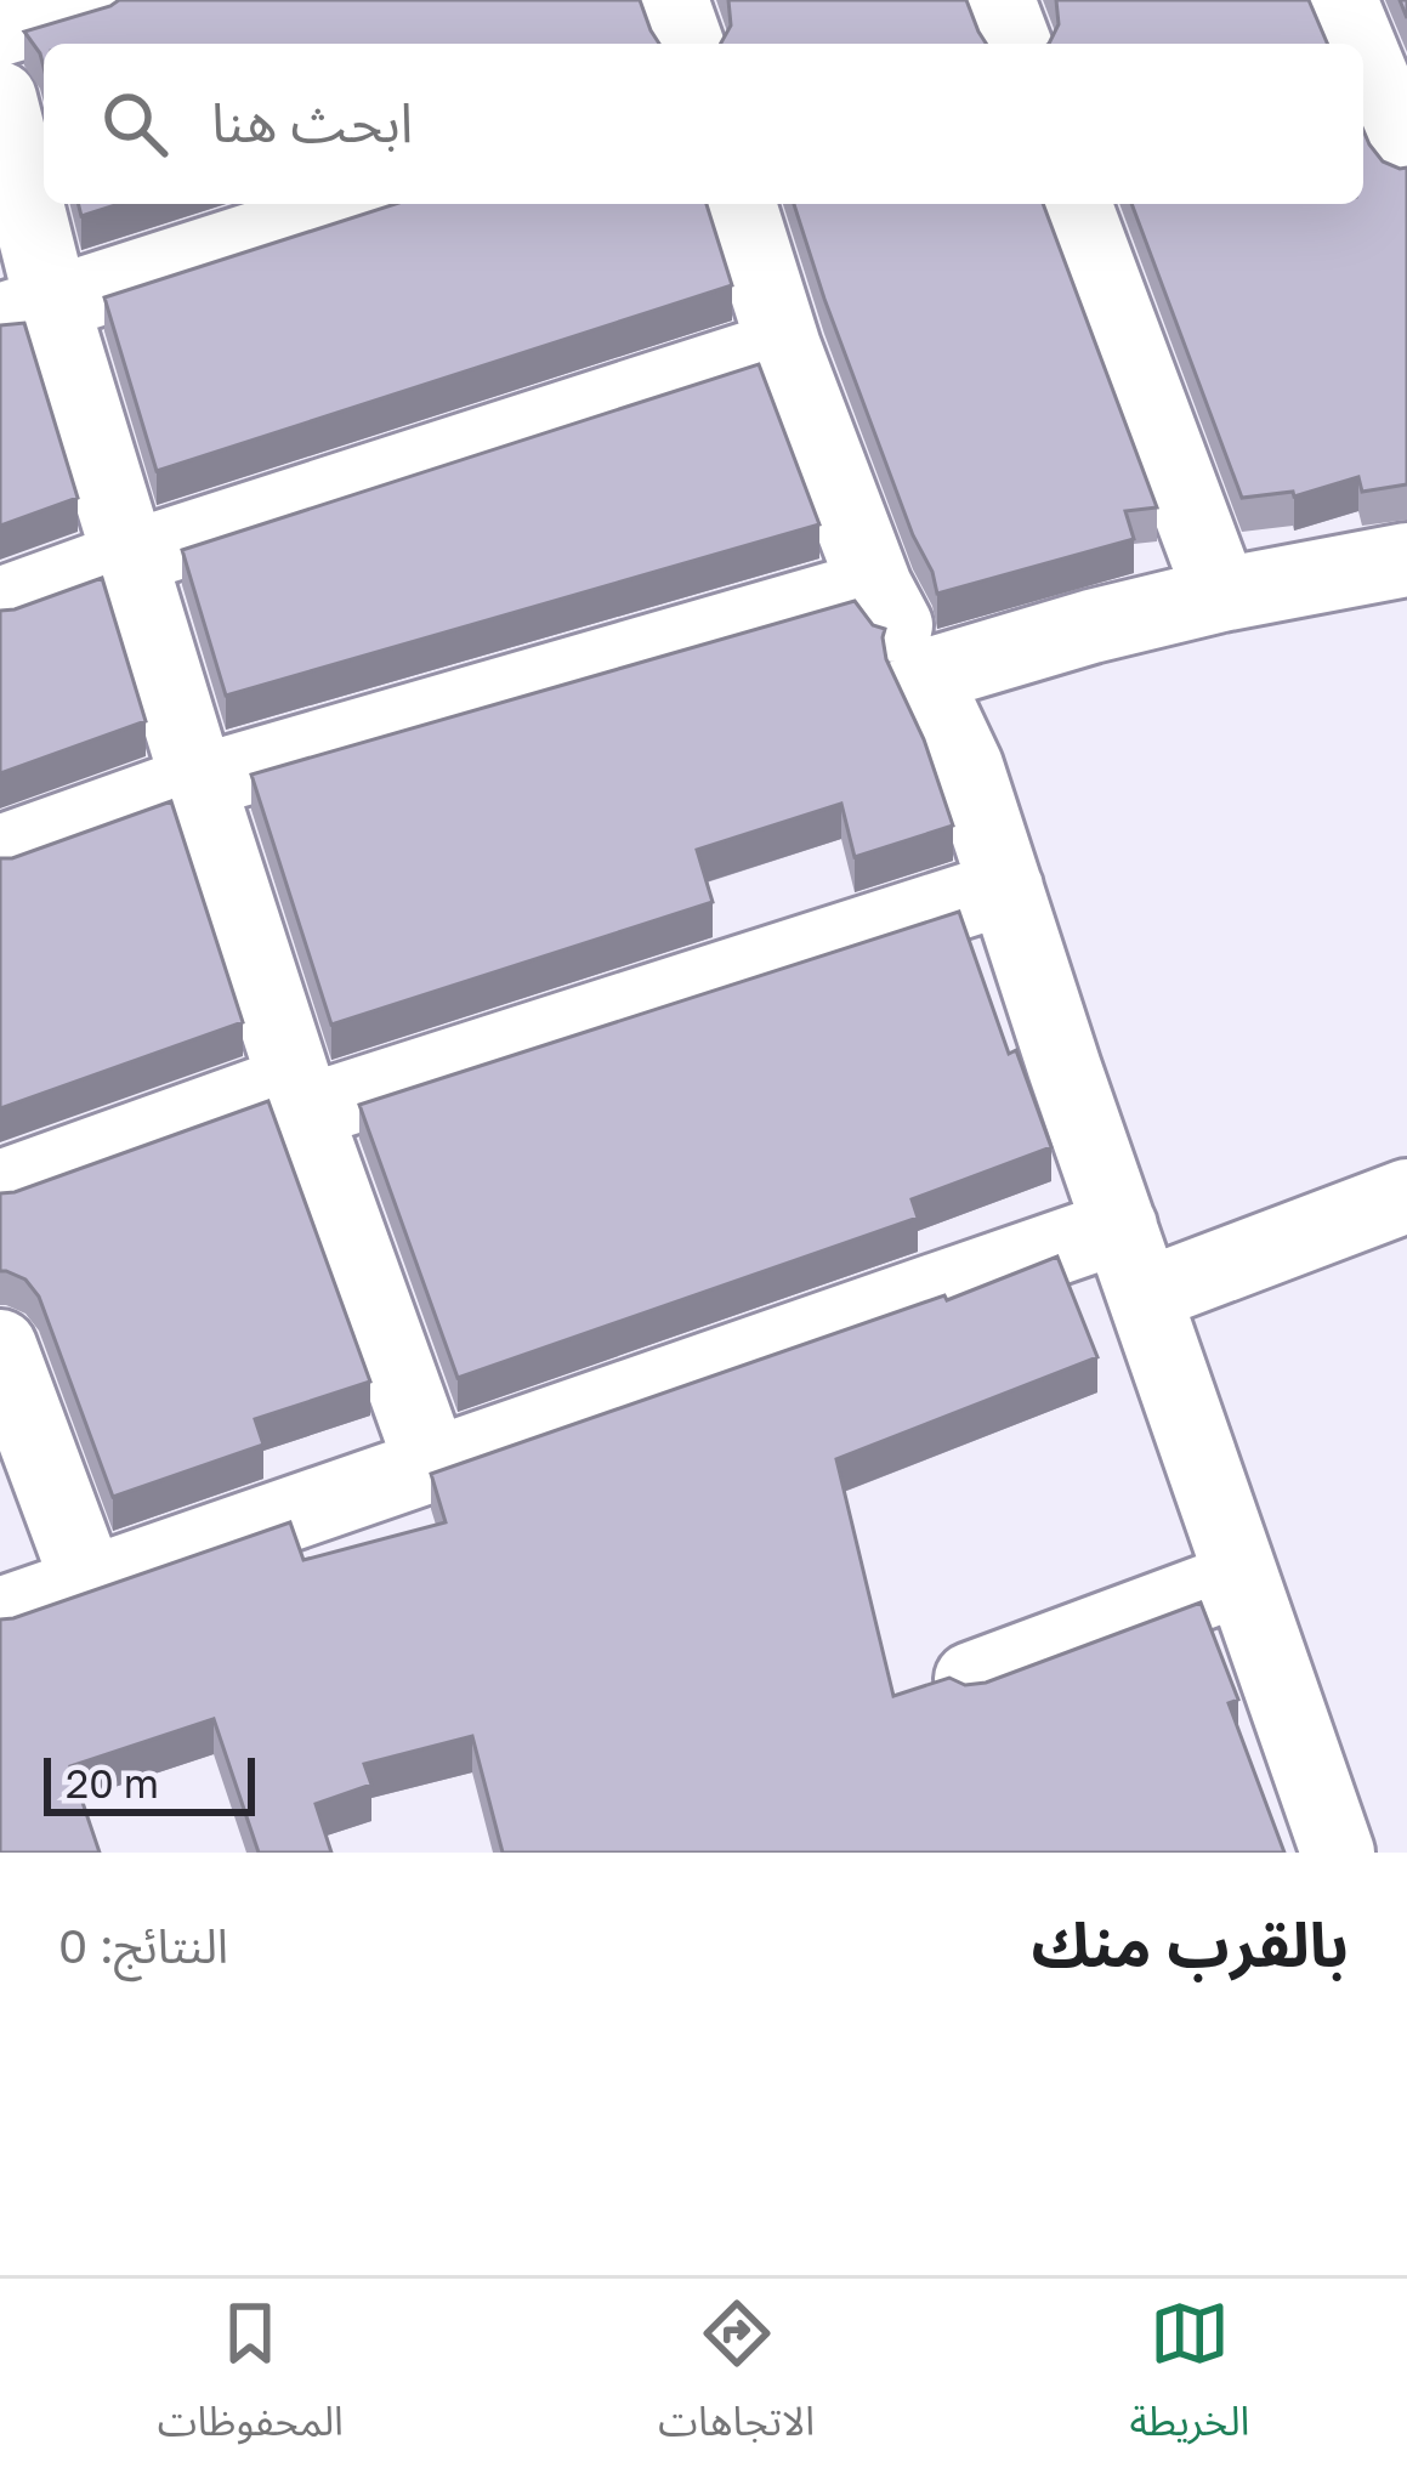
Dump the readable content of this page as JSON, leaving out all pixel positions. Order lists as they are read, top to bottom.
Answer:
{
  "scale_bar": "20 m",
  "page": {
    "search": "ابحث هنا",
    "scale": "20 m",
    "heading": ["بالقرب منك", "النتائج: 0"],
    "nav": ["الخريطة", "الاتجاهات", "المحفوظات"]
  }
}
